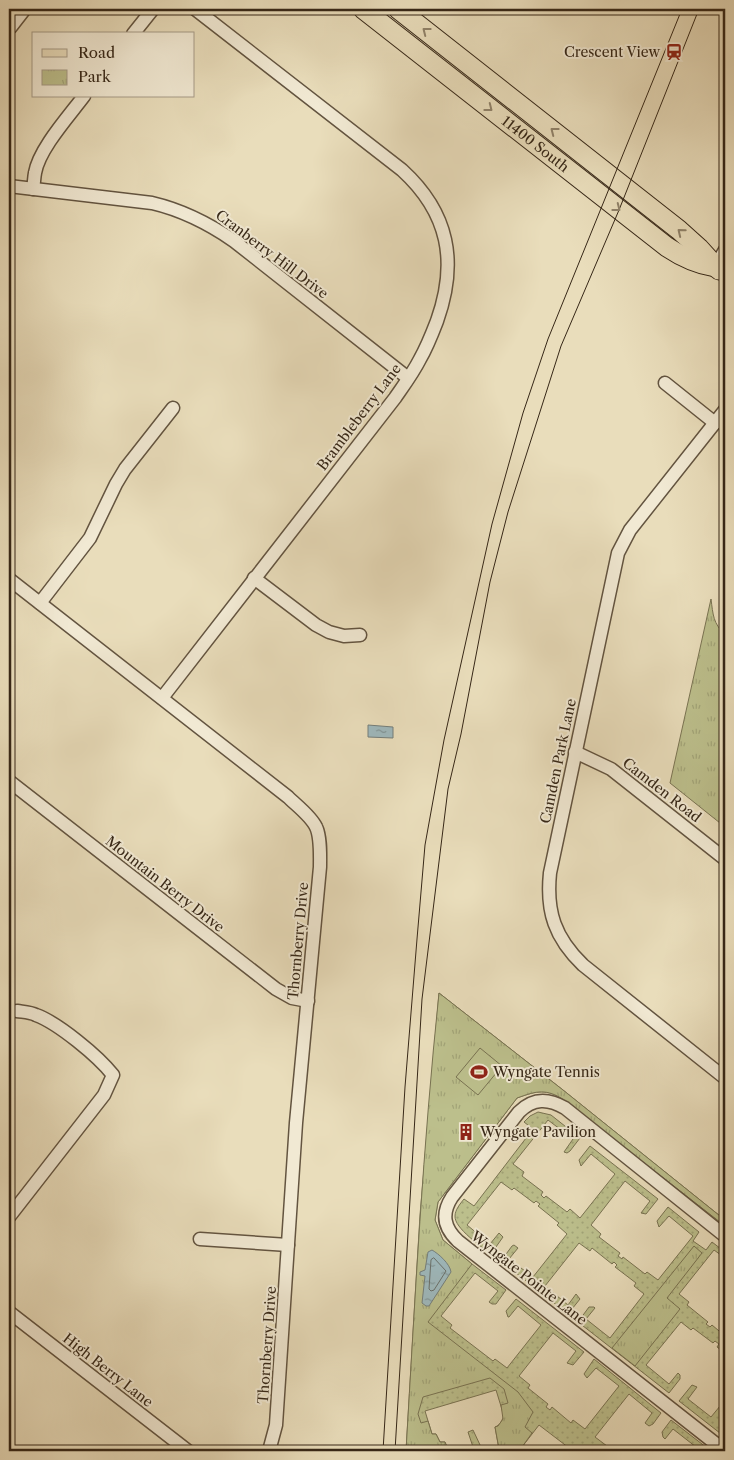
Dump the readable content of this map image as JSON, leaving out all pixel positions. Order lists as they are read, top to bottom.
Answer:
{
  "streets": {
    "main road": ["11400 South"],
    "street": [
      "Cranberry Hill Drive",
      "Brambleberry Lane",
      "Camden Park Lane",
      "Camden Road",
      "Mountain Berry Drive",
      "Thornberry Drive",
      "Wyngate Pointe Lane",
      "High Berry Lane"
    ]
  },
  "crossings": [
    ["Cranberry Hill Drive", "Brambleberry Lane"],
    ["Brambleberry Lane", "Thornberry Drive"],
    ["Camden Park Lane", "Camden Road"],
    ["Mountain Berry Drive", "Thornberry Drive"]
  ],
  "places": {
    "station": ["Crescent View"],
    "sports": ["Wyngate Tennis"],
    "building": ["Wyngate Pavilion"]
  },
  "legend": ["Road", "Park"]
}
